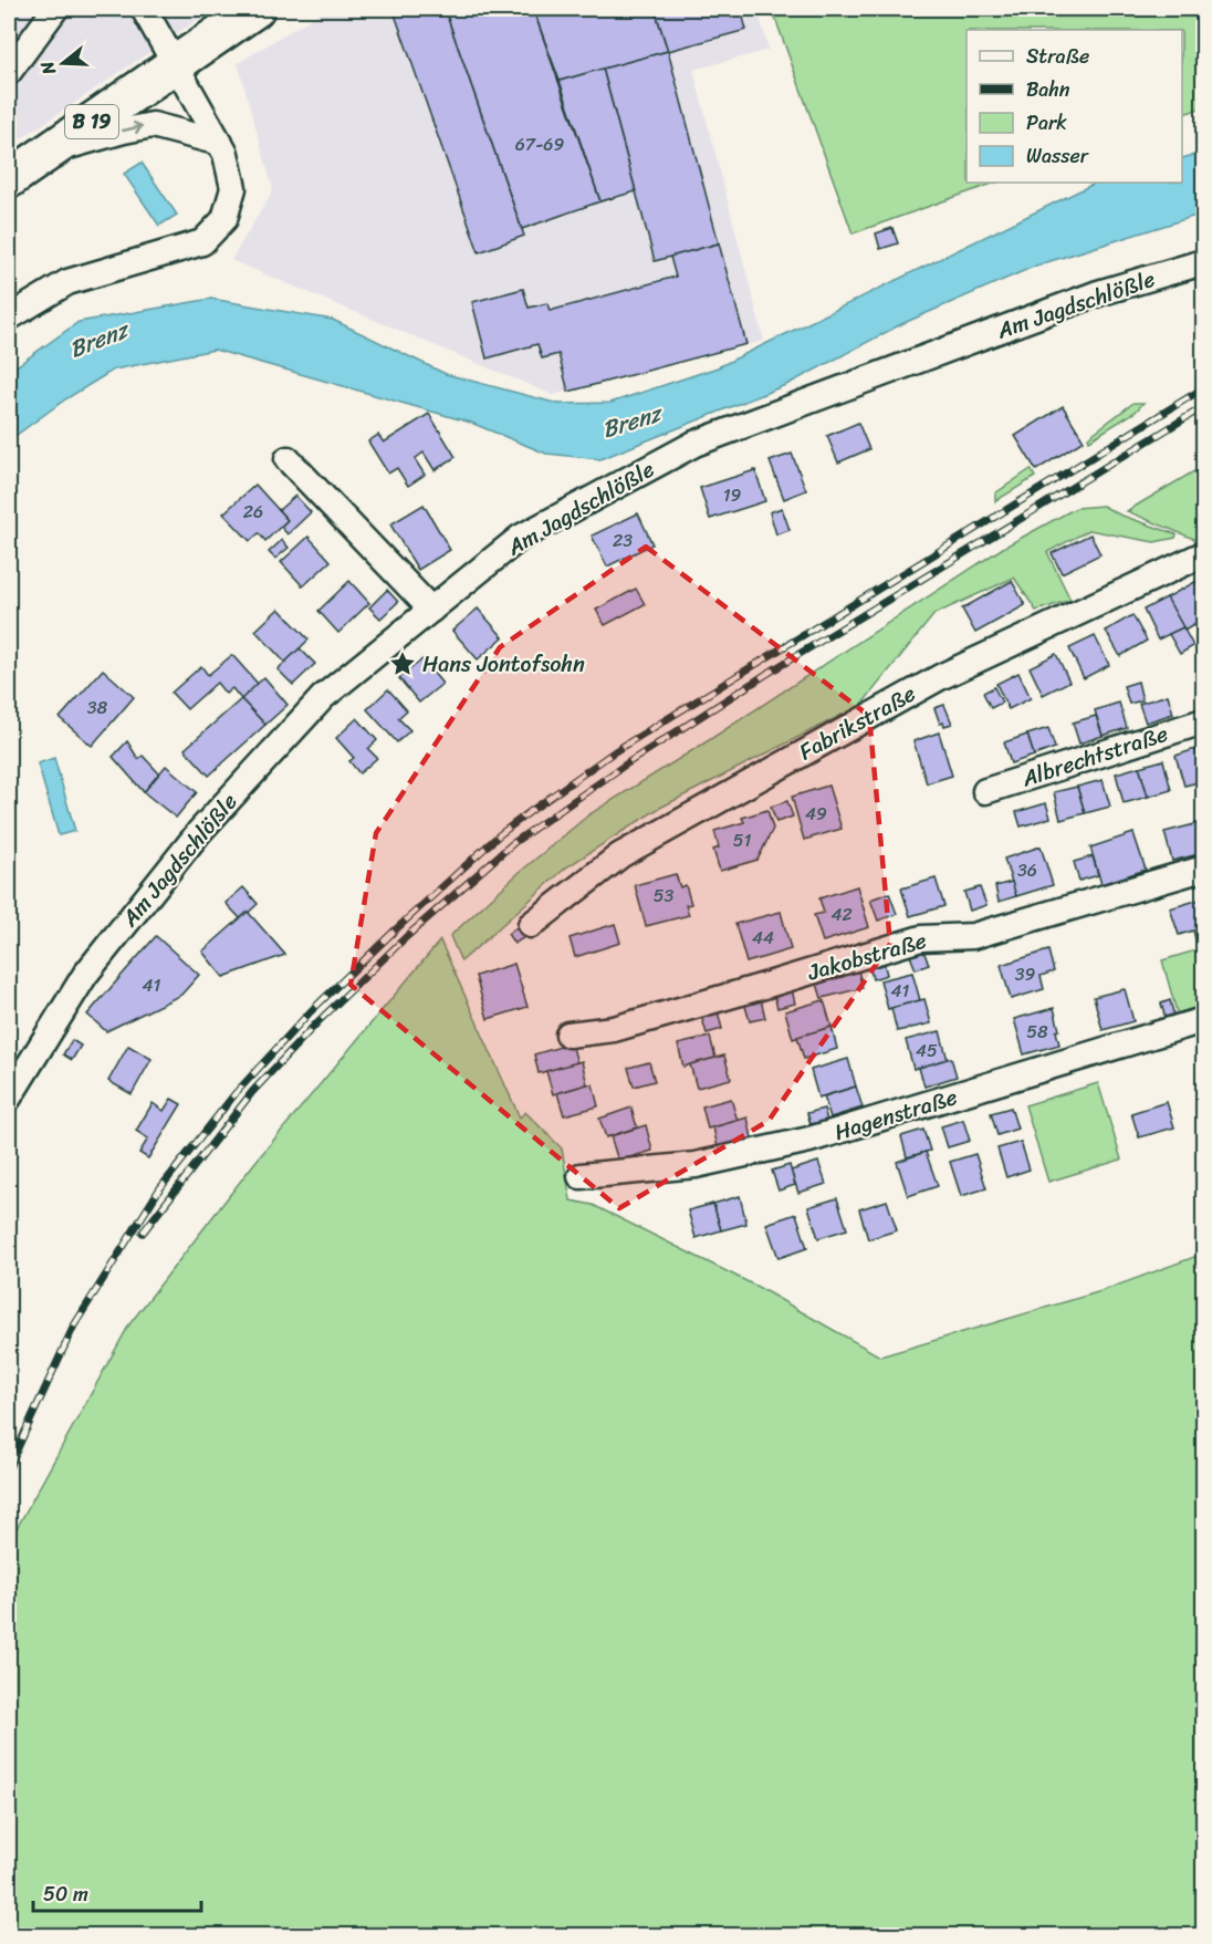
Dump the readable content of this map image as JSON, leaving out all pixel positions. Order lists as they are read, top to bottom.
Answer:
{
  "streets": {
    "main road": ["B 19"],
    "street": [
      "Am Jagdschlößle",
      "Fabrikstraße",
      "Albrechtstraße",
      "Jakobstraße",
      "Hagenstraße"
    ]
  },
  "water": ["Brenz"],
  "places": {
    "place": ["Hans Jontofsohn"]
  },
  "house_numbers": [
    "67-69",
    "19",
    "26",
    "23",
    "38",
    "49",
    "51",
    "36",
    "53",
    "42",
    "44",
    "39",
    "41",
    "41",
    "58",
    "45"
  ],
  "legend": [
    "Straße",
    "Bahn",
    "Park",
    "Wasser"
  ],
  "scale_bar": "50 m",
  "north": "left"
}
